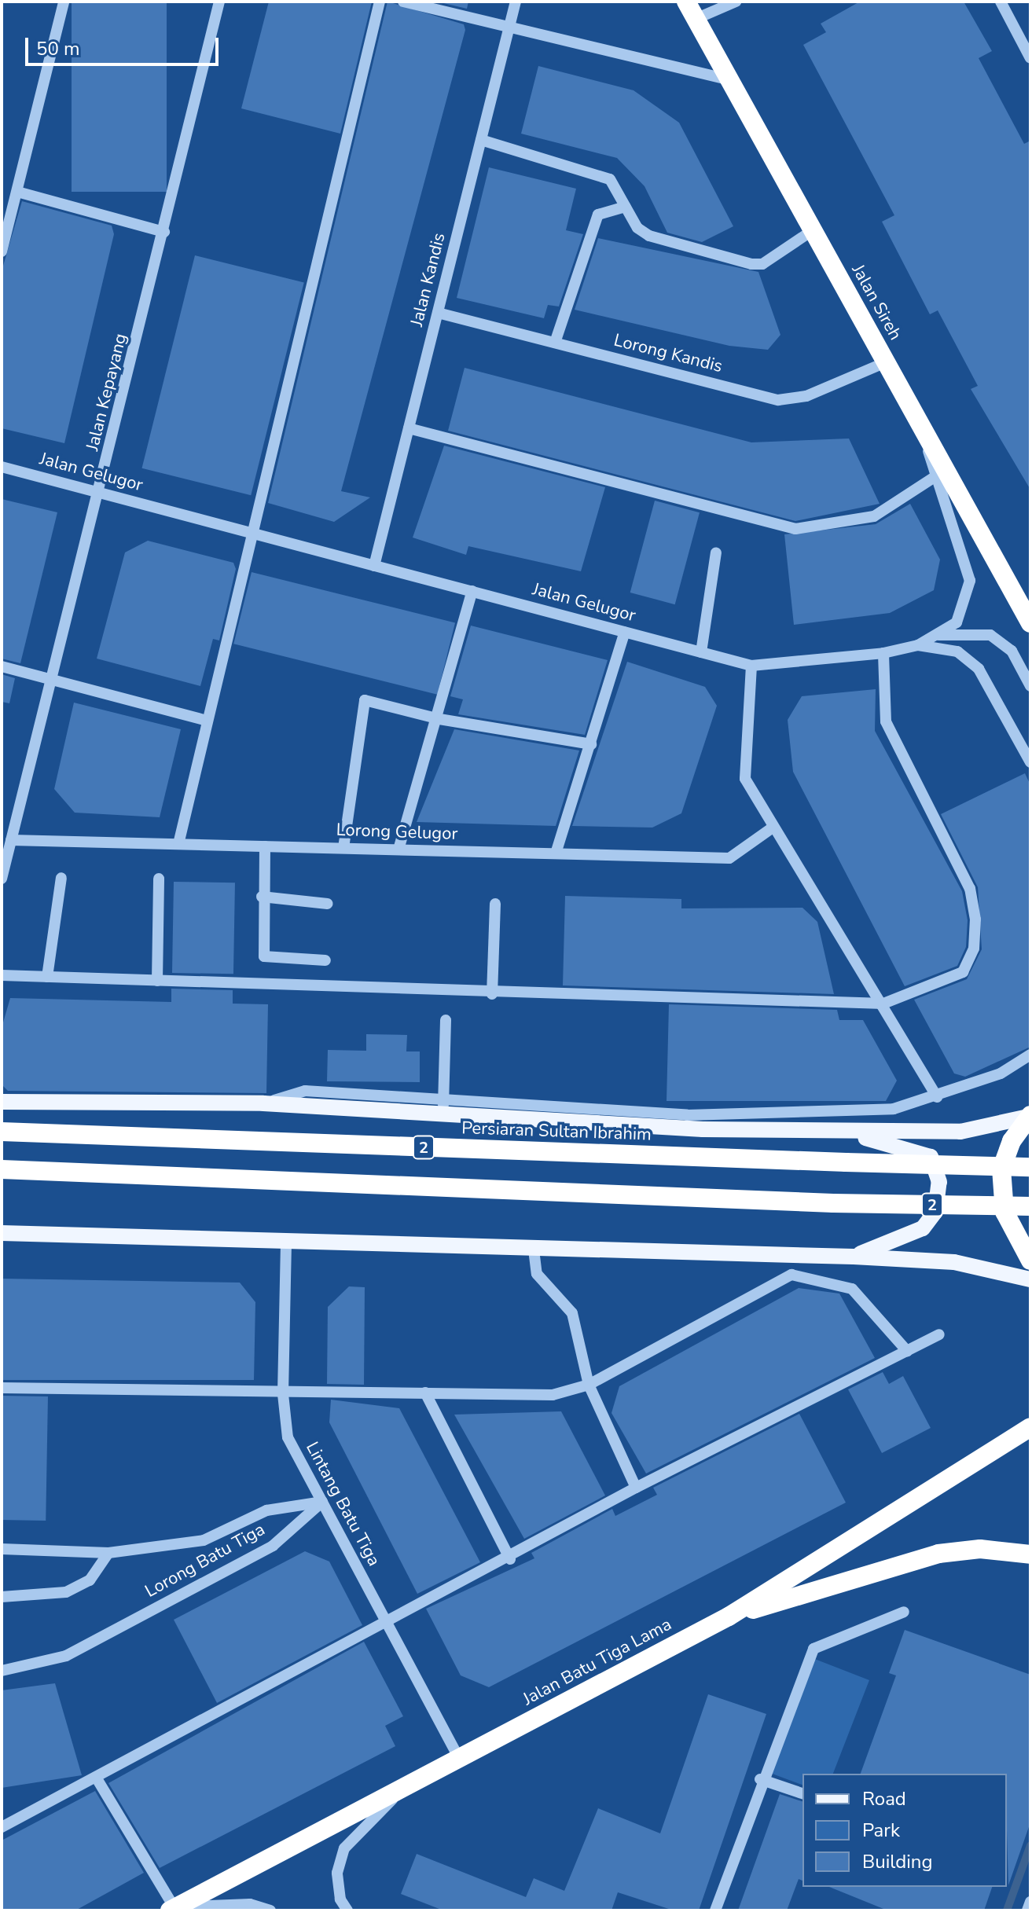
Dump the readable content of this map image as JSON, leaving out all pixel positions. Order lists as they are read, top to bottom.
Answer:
{
  "streets": {
    "highway": [
      "Jalan Sireh",
      "Persiaran Sultan Ibrahim",
      "2",
      "Jalan Batu Tiga Lama"
    ],
    "street": [
      "Jalan Kandis",
      "Lorong Kandis",
      "Jalan Kepayang",
      "Jalan Gelugor",
      "Lorong Gelugor",
      "Lintang Batu Tiga",
      "Lorong Batu Tiga"
    ]
  },
  "crossings": [
    ["Jalan Kandis", "Lorong Kandis"],
    ["Jalan Kandis", "Jalan Gelugor"],
    ["Jalan Sireh", "Lorong Kandis"],
    ["Jalan Sireh", "Jalan Gelugor"],
    ["Jalan Kepayang", "Jalan Gelugor"],
    ["Jalan Kepayang", "Lorong Gelugor"],
    ["Lintang Batu Tiga", "Lorong Batu Tiga"],
    ["Lintang Batu Tiga", "Jalan Batu Tiga Lama"]
  ],
  "legend": ["Road", "Park", "Building"],
  "scale_bar": "50 m"
}
